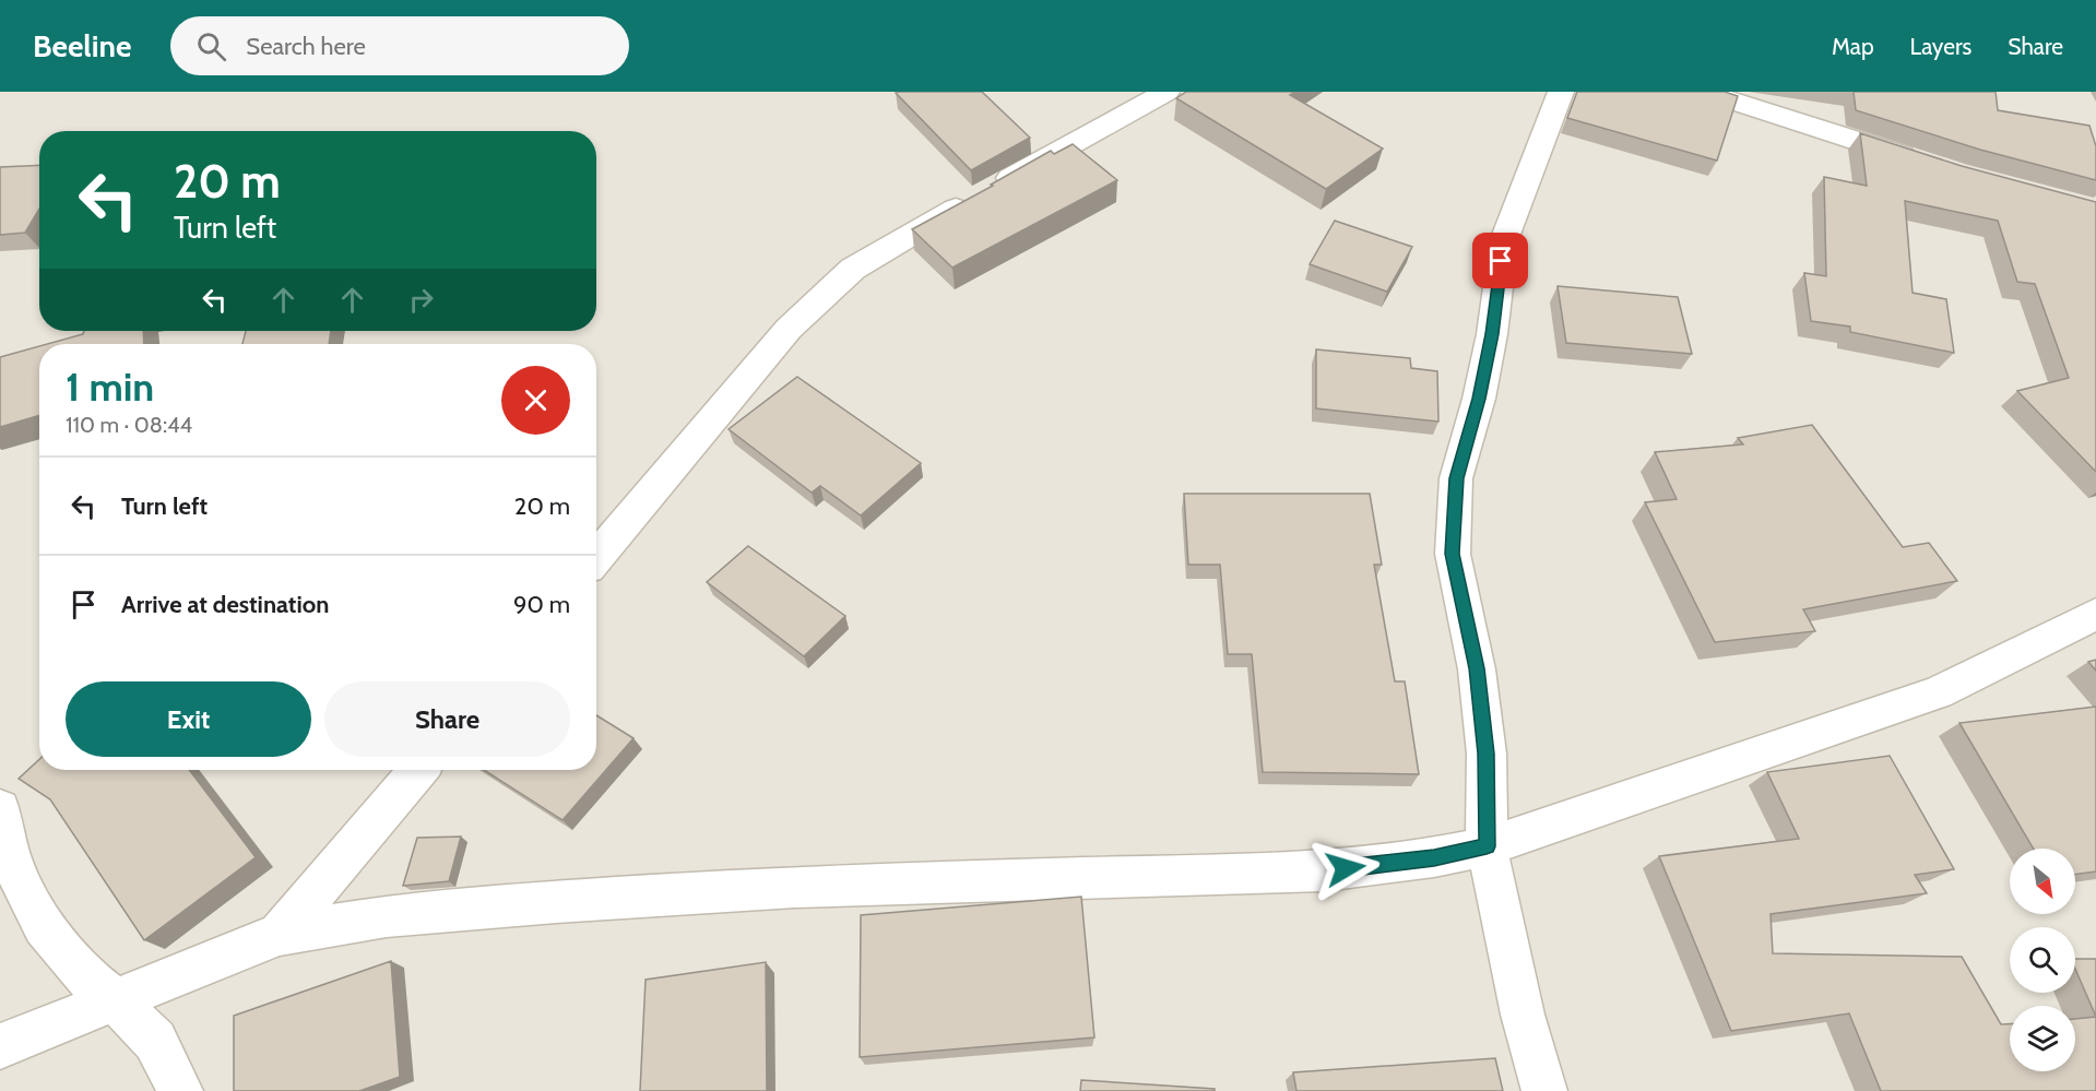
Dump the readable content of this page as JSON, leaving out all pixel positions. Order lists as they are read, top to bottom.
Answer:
{
  "north": "bottom right",
  "page": {
    "header": "Beeline",
    "search": "Search here",
    "nav": ["Map", "Layers", "Share"],
    "turn": ["20 m", "Turn left"],
    "heading": ["1 min", "110 m · 08:44"],
    "list": [
      {
        "name": "Turn left",
        "value": "20 m"
      },
      {
        "name": "Arrive at destination",
        "value": "90 m"
      }
    ],
    "buttons": ["Exit", "Share"]
  }
}
